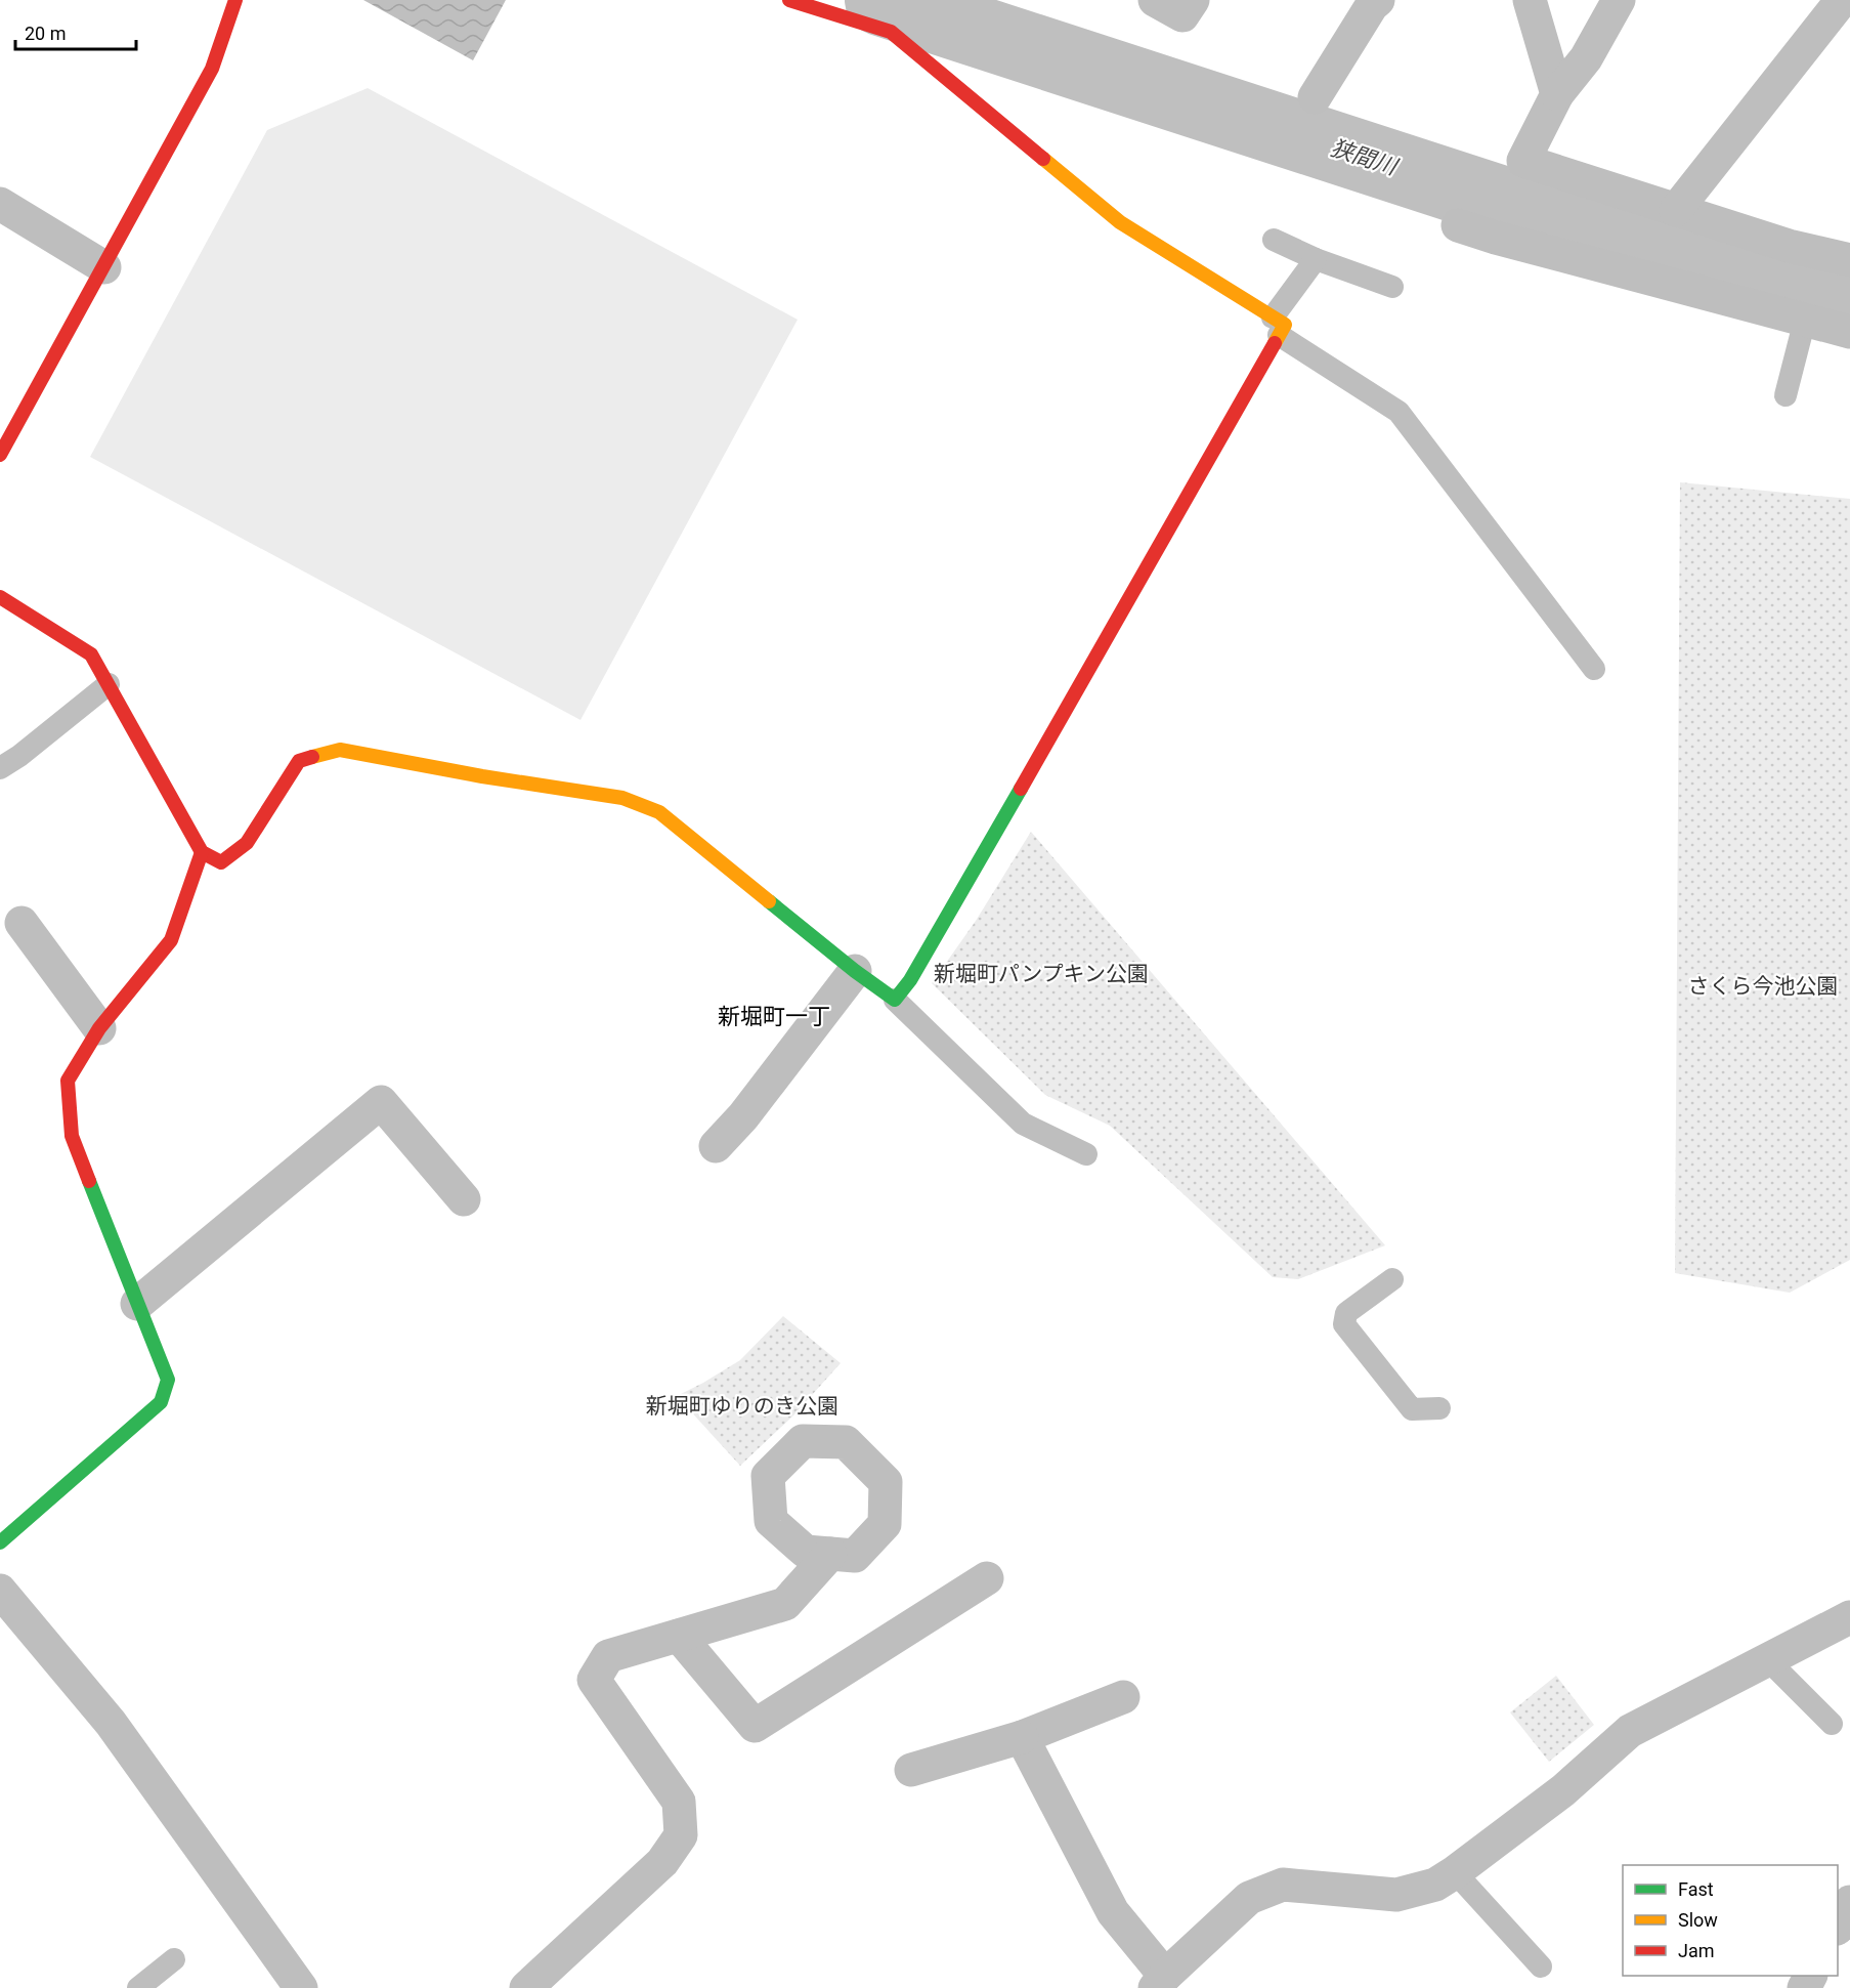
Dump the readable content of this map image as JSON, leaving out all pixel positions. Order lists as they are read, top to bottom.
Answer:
{
  "districts": ["新堀町一丁"],
  "water": ["狭間川"],
  "parks": ["新堀町パンプキン公園", "さくら今池公園", "新堀町ゆりのき公園"],
  "legend": ["Fast", "Slow", "Jam"],
  "scale_bar": "20 m"
}
